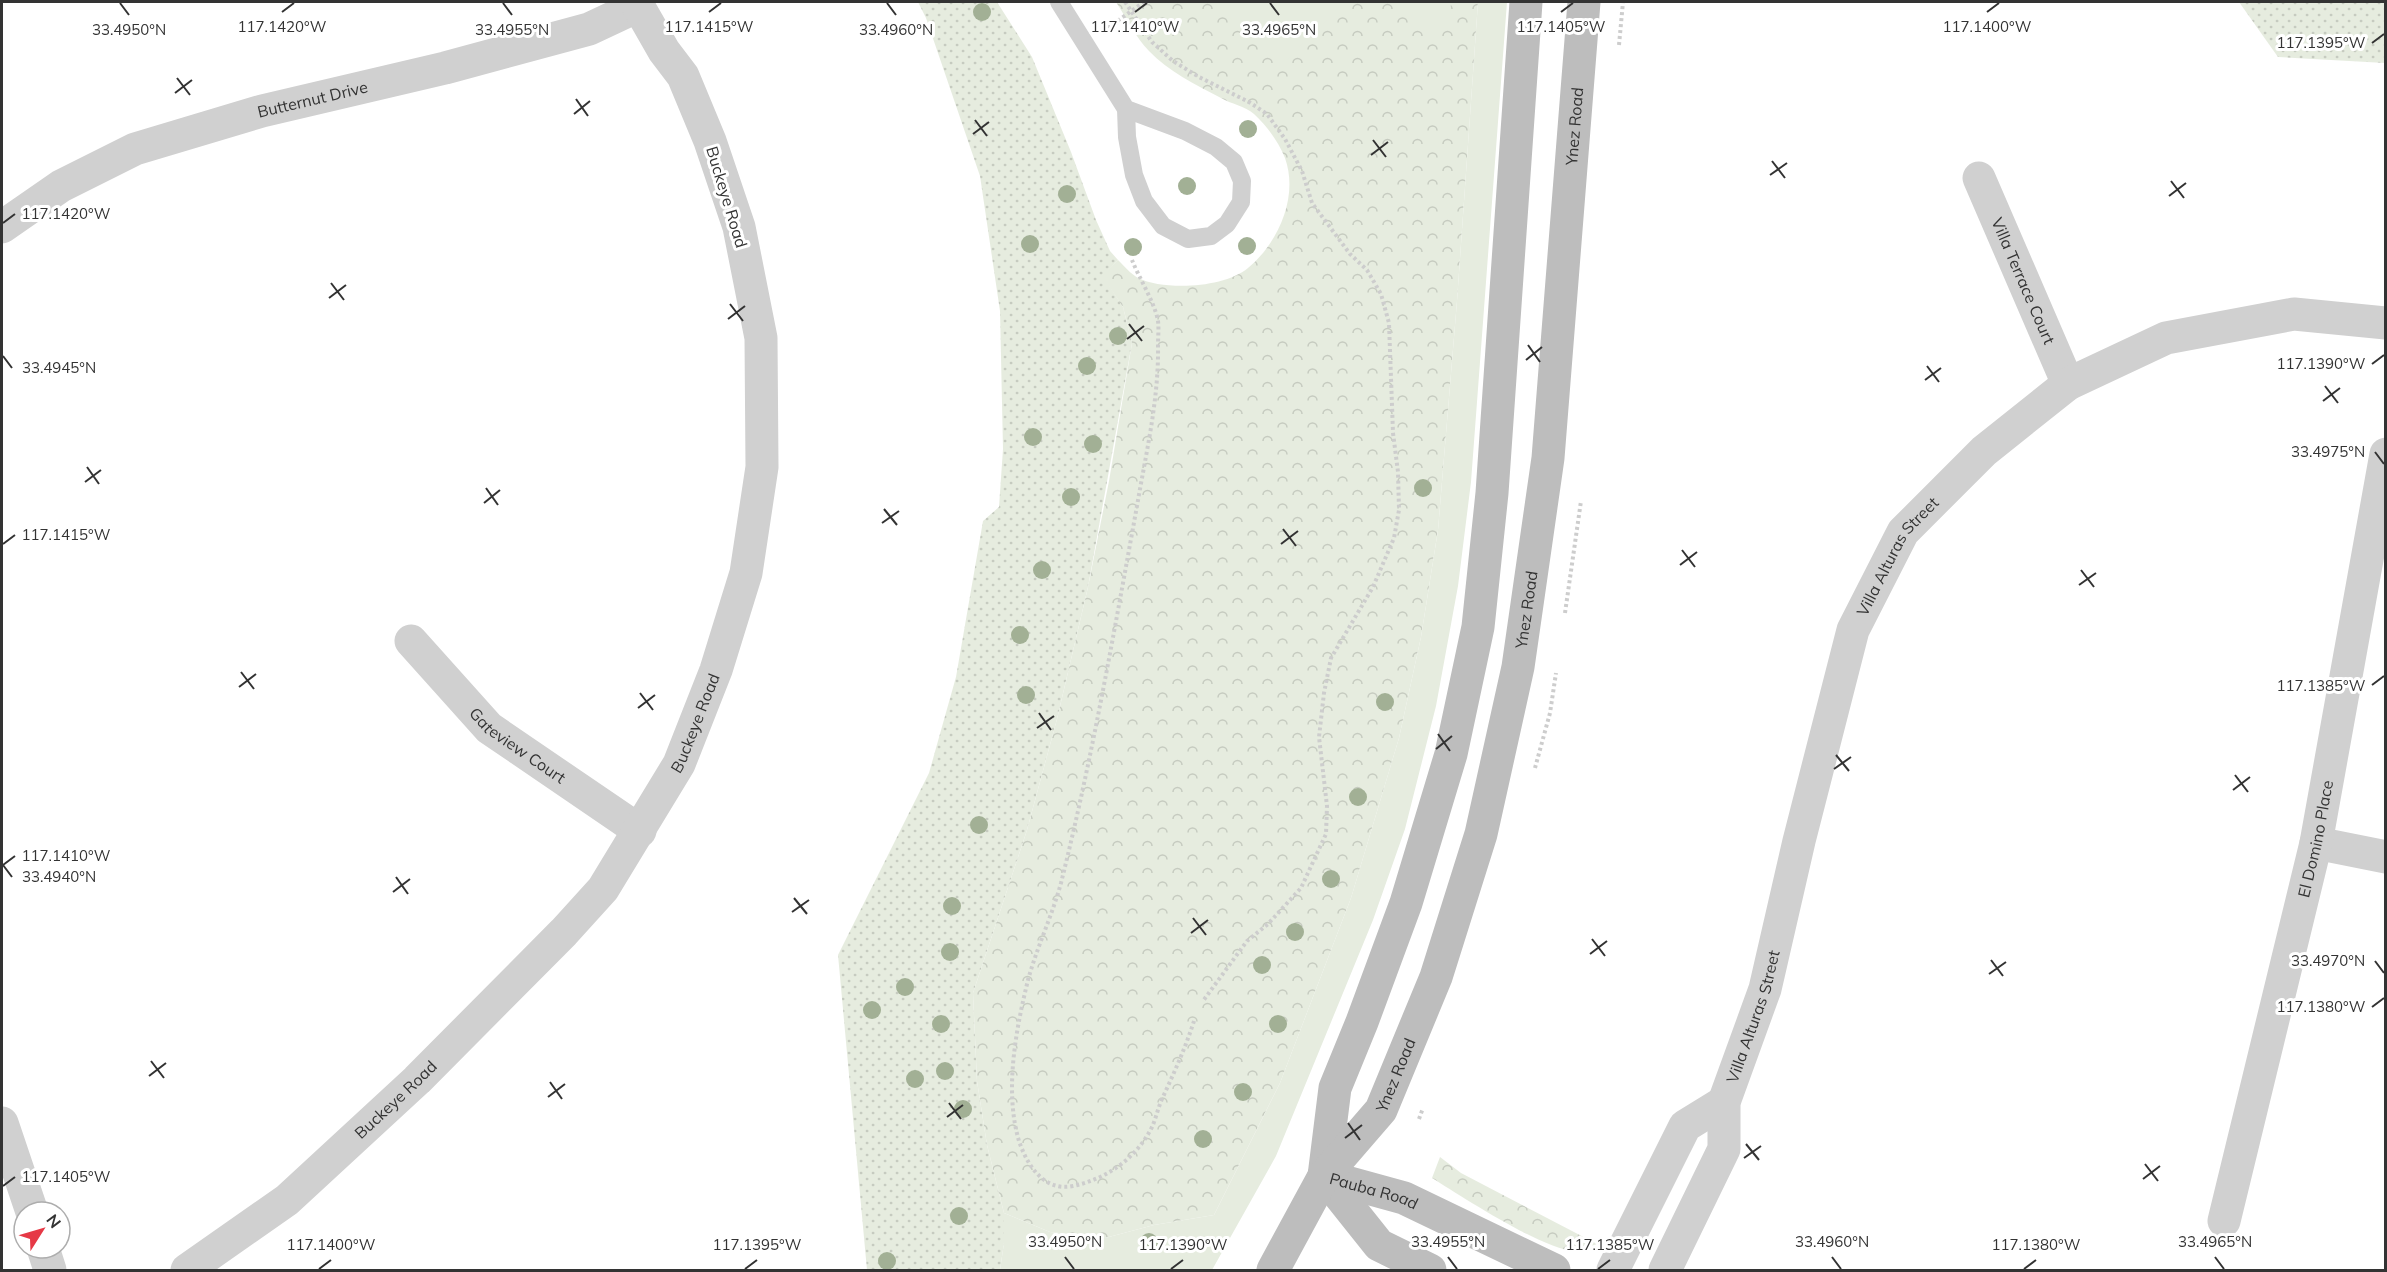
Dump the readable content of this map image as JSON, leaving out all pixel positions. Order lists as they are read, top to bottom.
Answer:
{
  "streets": {
    "main road": ["Ynez Road", "Pauba Road"],
    "street": [
      "Butternut Drive",
      "Buckeye Road",
      "Villa Terrace Court",
      "Villa Alturas Street",
      "Gateview Court",
      "El Domino Place"
    ]
  },
  "crossings": [
    ["Butternut Drive", "Buckeye Road"],
    ["Ynez Road", "Pauba Road"],
    ["Buckeye Road", "Gateview Court"],
    ["Villa Terrace Court", "Villa Alturas Street"]
  ],
  "north": "top right",
  "coordinates": [
    "117.1420°W",
    "117.1415°W",
    "117.1410°W",
    "117.1405°W",
    "117.1400°W",
    "33.4950°N",
    "33.4955°N",
    "33.4960°N",
    "33.4965°N",
    "117.1395°W",
    "117.1390°W",
    "33.4945°N",
    "33.4975°N",
    "117.1385°W",
    "33.4940°N",
    "33.4970°N",
    "117.1380°W"
  ]
}
